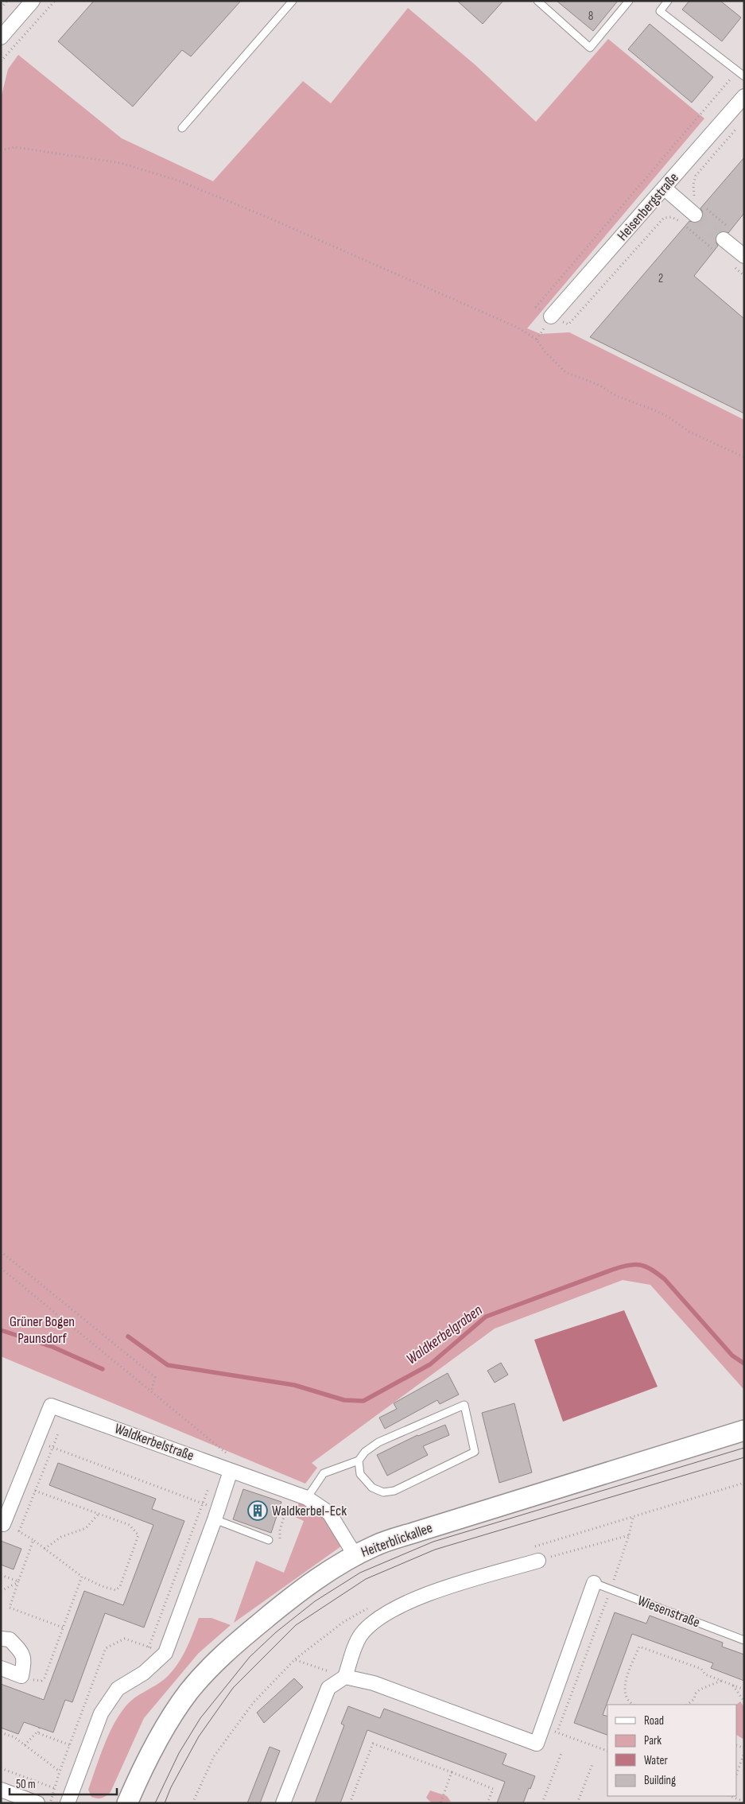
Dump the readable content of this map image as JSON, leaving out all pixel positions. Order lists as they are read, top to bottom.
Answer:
{
  "streets": {
    "main road": ["Heiterblickallee"],
    "street": ["Heisenbergstraße", "Waldkerbelstraße"],
    "lane": ["Wiesenstraße"]
  },
  "crossings": [
    ["Waldkerbelstraße", "Heiterblickallee"]
  ],
  "water": ["Waldkerbelgraben"],
  "parks": ["Grüner Bogen Paunsdorf"],
  "places": {
    "building": ["Waldkerbel-Eck"]
  },
  "house_numbers": ["8", "2"],
  "legend": [
    "Road",
    "Park",
    "Water",
    "Building"
  ],
  "scale_bar": "50 m"
}
